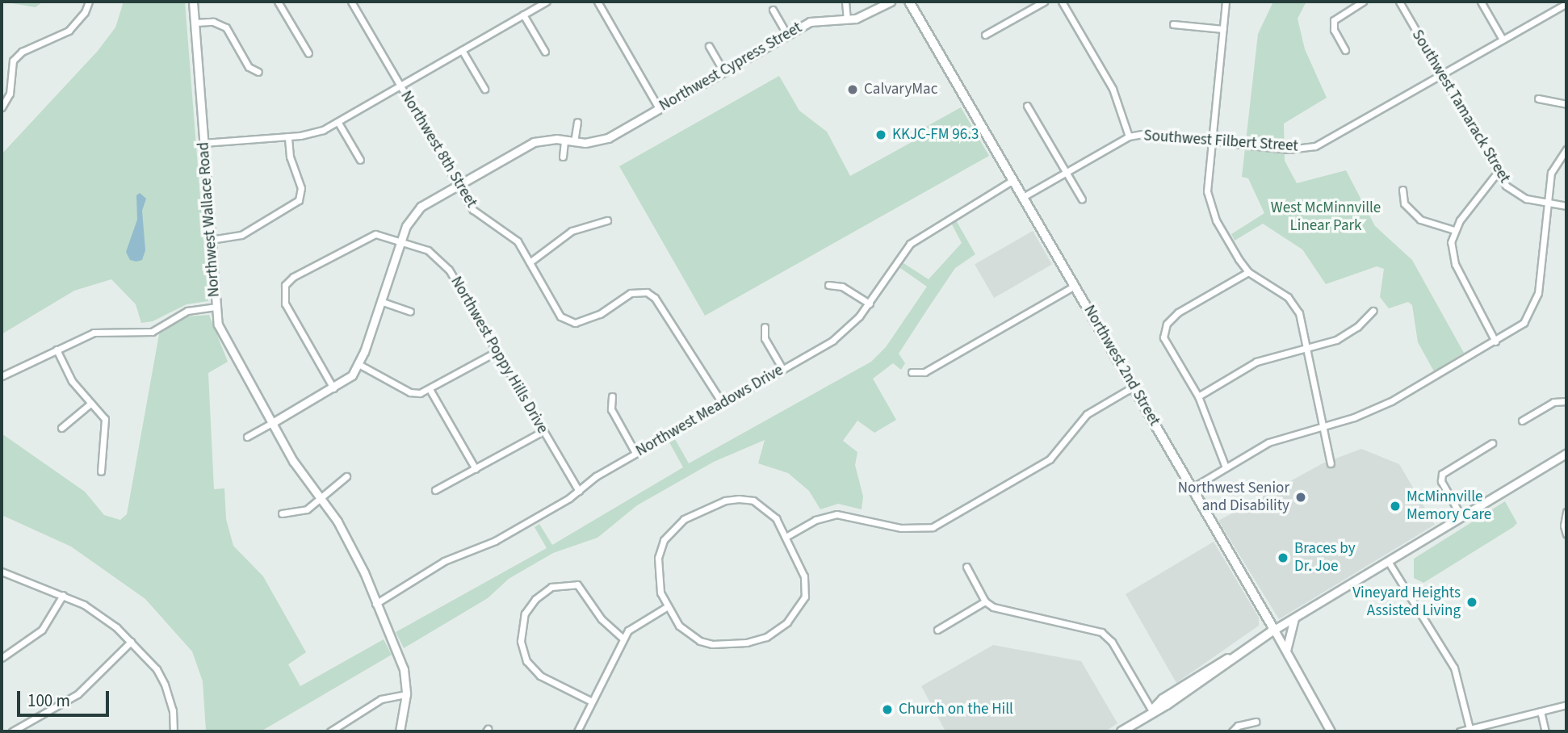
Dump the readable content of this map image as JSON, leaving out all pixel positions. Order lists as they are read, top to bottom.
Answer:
{
  "streets": {
    "main road": ["Northwest 2nd Street"],
    "street": [
      "Northwest Cypress Street",
      "Southwest Tamarack Street",
      "Southwest Filbert Street",
      "Northwest 8th Street",
      "Northwest Wallace Road",
      "Northwest Poppy Hills Drive",
      "Northwest Meadows Drive"
    ]
  },
  "crossings": [
    ["Northwest Cypress Street", "Northwest 8th Street"],
    ["Northwest Cypress Street", "Northwest Wallace Road"],
    ["Northwest Cypress Street", "Northwest Poppy Hills Drive"],
    ["Southwest Tamarack Street", "Southwest Filbert Street"],
    ["Southwest Filbert Street", "Northwest 2nd Street"],
    ["Northwest 8th Street", "Northwest Meadows Drive"],
    ["Northwest Wallace Road", "Northwest Meadows Drive"],
    ["Northwest Poppy Hills Drive", "Northwest Meadows Drive"],
    ["Northwest 2nd Street", "Northwest Meadows Drive"]
  ],
  "parks": ["West McMinnville Linear Park"],
  "places": [
    "CalvaryMac",
    "KKJC-FM 96.3",
    "Northwest Senior and Disability",
    "McMinnville Memory Care",
    "Braces by Dr. Joe",
    "Vineyard Heights Assisted Living",
    "Church on the Hill"
  ],
  "scale_bar": "100 m"
}
